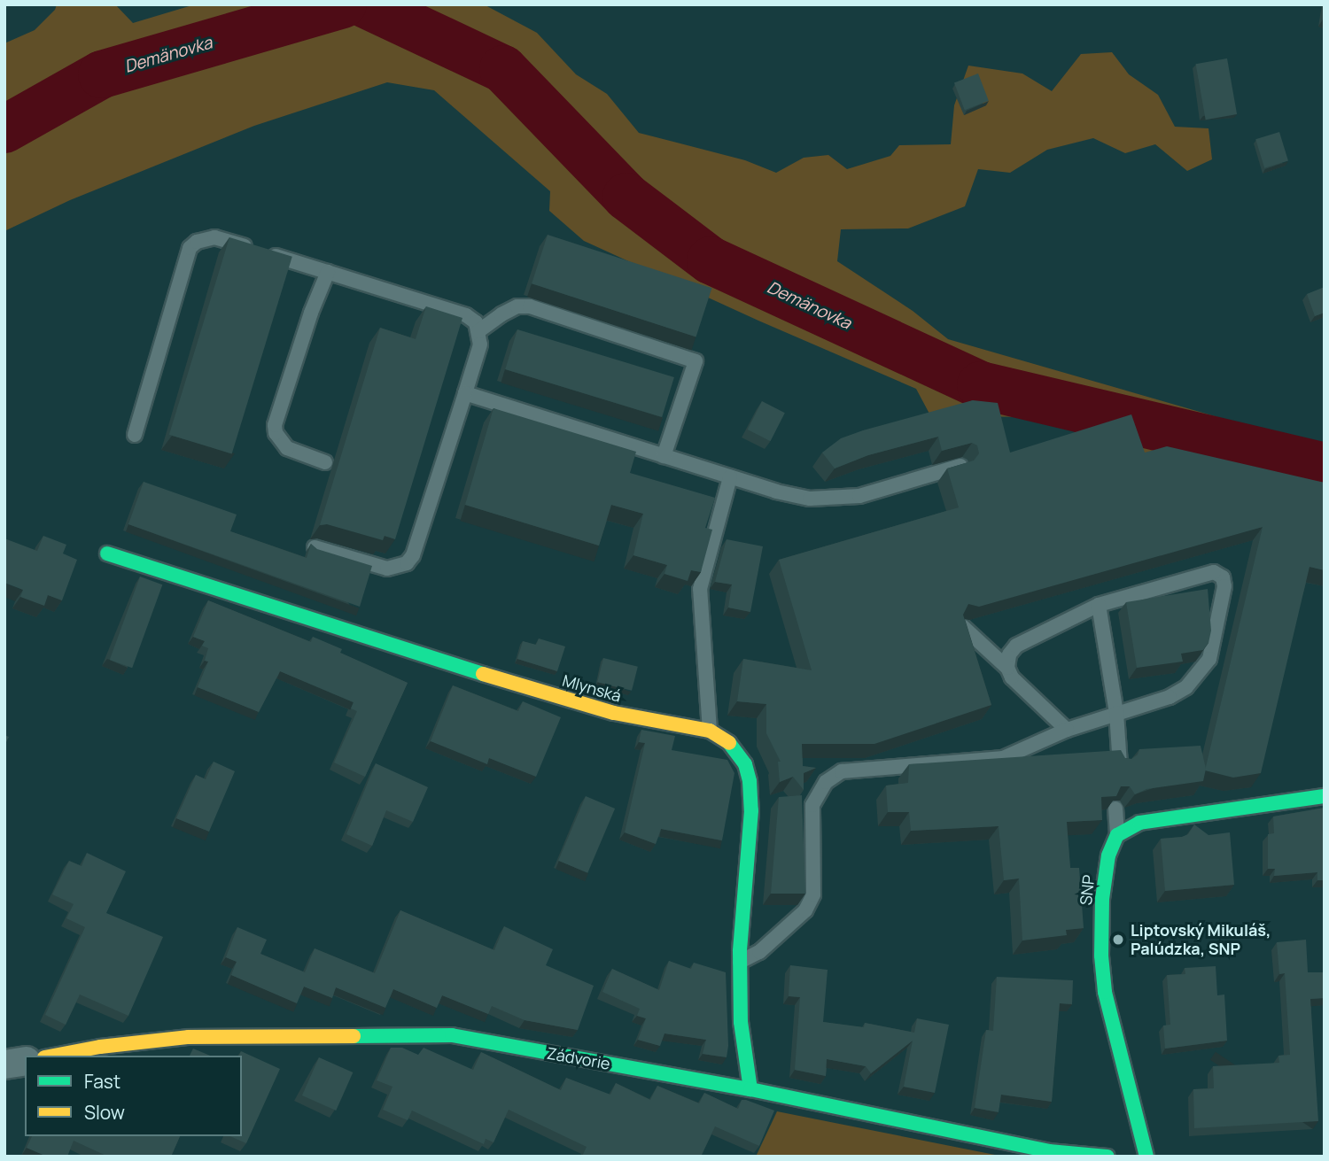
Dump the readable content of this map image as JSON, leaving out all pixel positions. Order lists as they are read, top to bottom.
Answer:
{
  "streets": {
    "street": ["Mlynská", "SNP", "Zádvorie"]
  },
  "crossings": [
    ["Mlynská", "Zádvorie"]
  ],
  "water": ["Demänovka"],
  "places": ["Liptovský Mikuláš, Palúdzka, SNP"],
  "legend": ["Fast", "Slow"]
}
